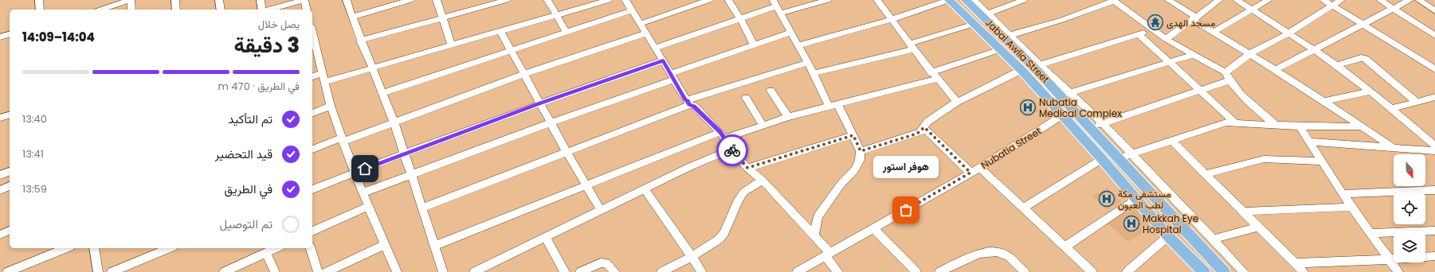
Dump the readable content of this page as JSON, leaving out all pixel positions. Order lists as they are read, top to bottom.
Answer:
{
  "streets": {
    "main road": ["Jabal Awlia Street"],
    "street": ["Nubatia Street"]
  },
  "crossings": [
    ["Jabal Awlia Street", "Nubatia Street"]
  ],
  "places": {
    "temple": ["مسجد الهدى"],
    "hospital": ["Nubatia Medical Complex", "مستشفى مكة لطب العيون", "Makkah Eye Hospital"],
    "other": ["هوفر استور"]
  },
  "north": "bottom right",
  "page": {
    "heading": ["3 دقيقة", "يصل خلال", "14:04–14:09"],
    "bar": "في الطريق · 470 m",
    "list": [
      ["تم التأكيد", "13:40"],
      ["قيد التحضير", "13:41"],
      ["في الطريق", "13:59"],
      "تم التوصيل"
    ],
    "bubble": "هوفر استور"
  }
}
